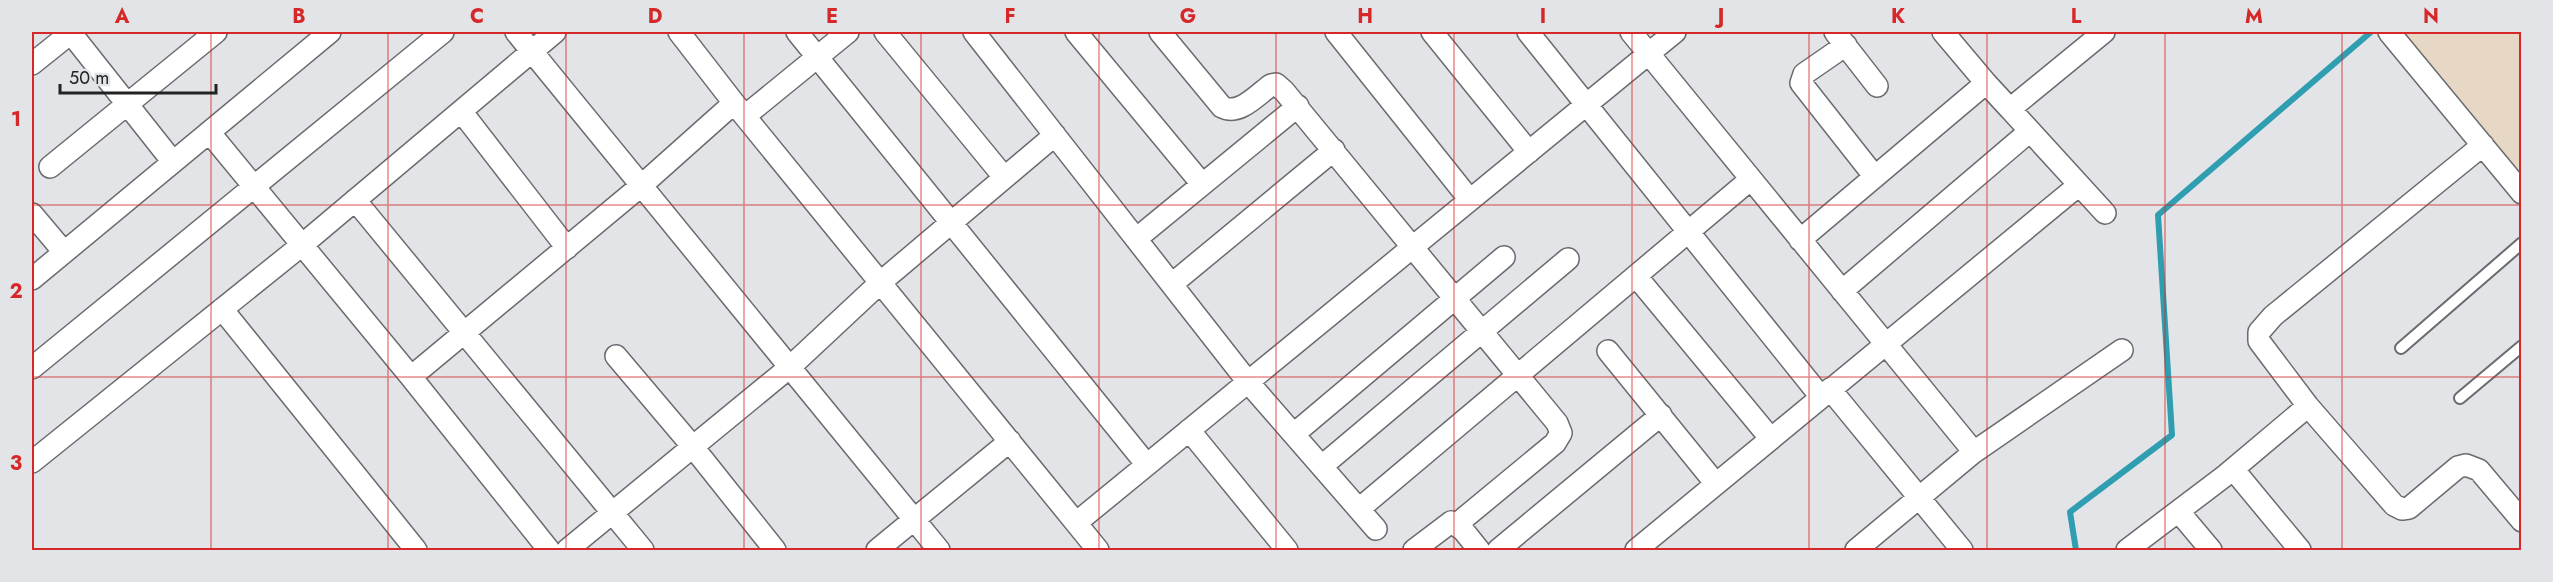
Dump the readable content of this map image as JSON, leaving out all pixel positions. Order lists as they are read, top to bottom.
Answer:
{
  "scale_bar": "50 m",
  "grid": {
    "columns": [
      "A",
      "B",
      "C",
      "D",
      "E",
      "F",
      "G",
      "H",
      "I",
      "J",
      "K",
      "L",
      "M",
      "N"
    ],
    "rows": ["1", "2", "3"]
  }
}
